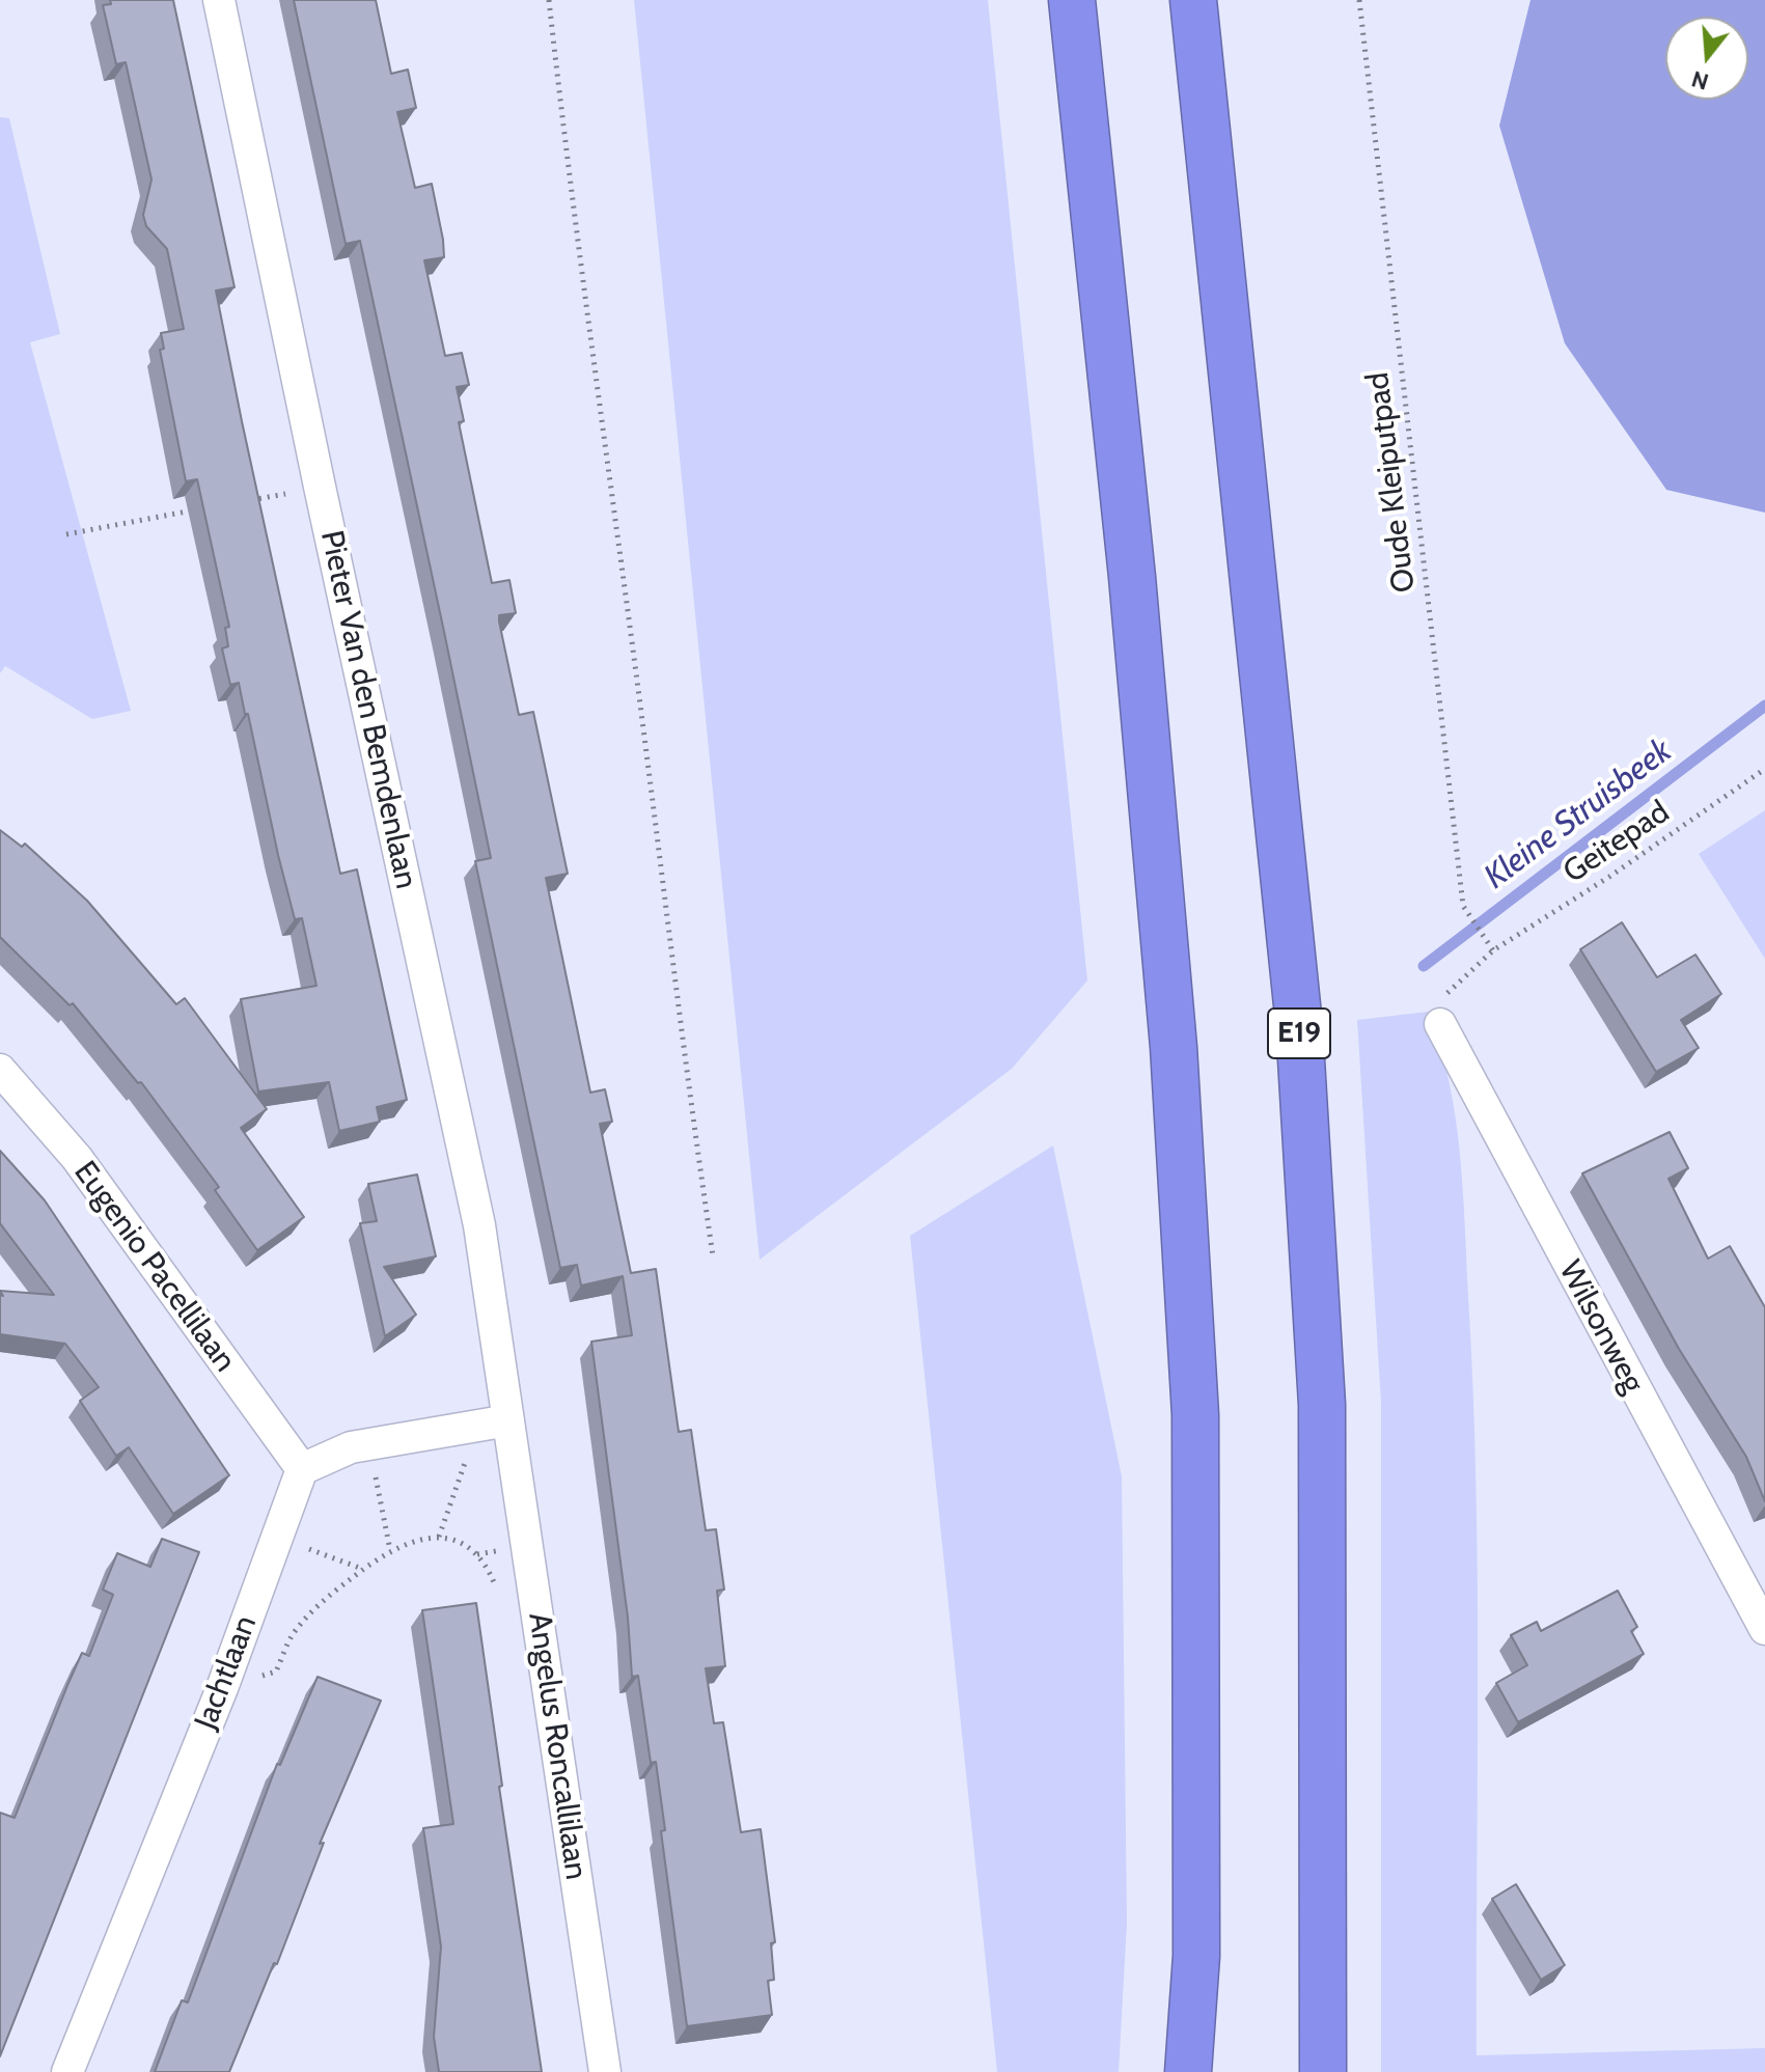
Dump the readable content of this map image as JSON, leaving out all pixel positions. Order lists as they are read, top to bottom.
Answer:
{
  "streets": {
    "highway": ["E19"],
    "street": [
      "Pieter Van den Bemdenlaan",
      "Eugenio Pacellilaan",
      "Wilsonweg",
      "Jachtlaan",
      "Angelus Roncallilaan"
    ],
    "path": ["Oude Kleiputpad", "Geitepad"]
  },
  "crossings": [
    ["Oude Kleiputpad", "Geitepad"],
    ["Pieter Van den Bemdenlaan", "Angelus Roncallilaan"],
    ["Geitepad", "Wilsonweg"],
    ["Eugenio Pacellilaan", "Jachtlaan"]
  ],
  "water": ["Kleine Struisbeek"],
  "north": "bottom"
}
